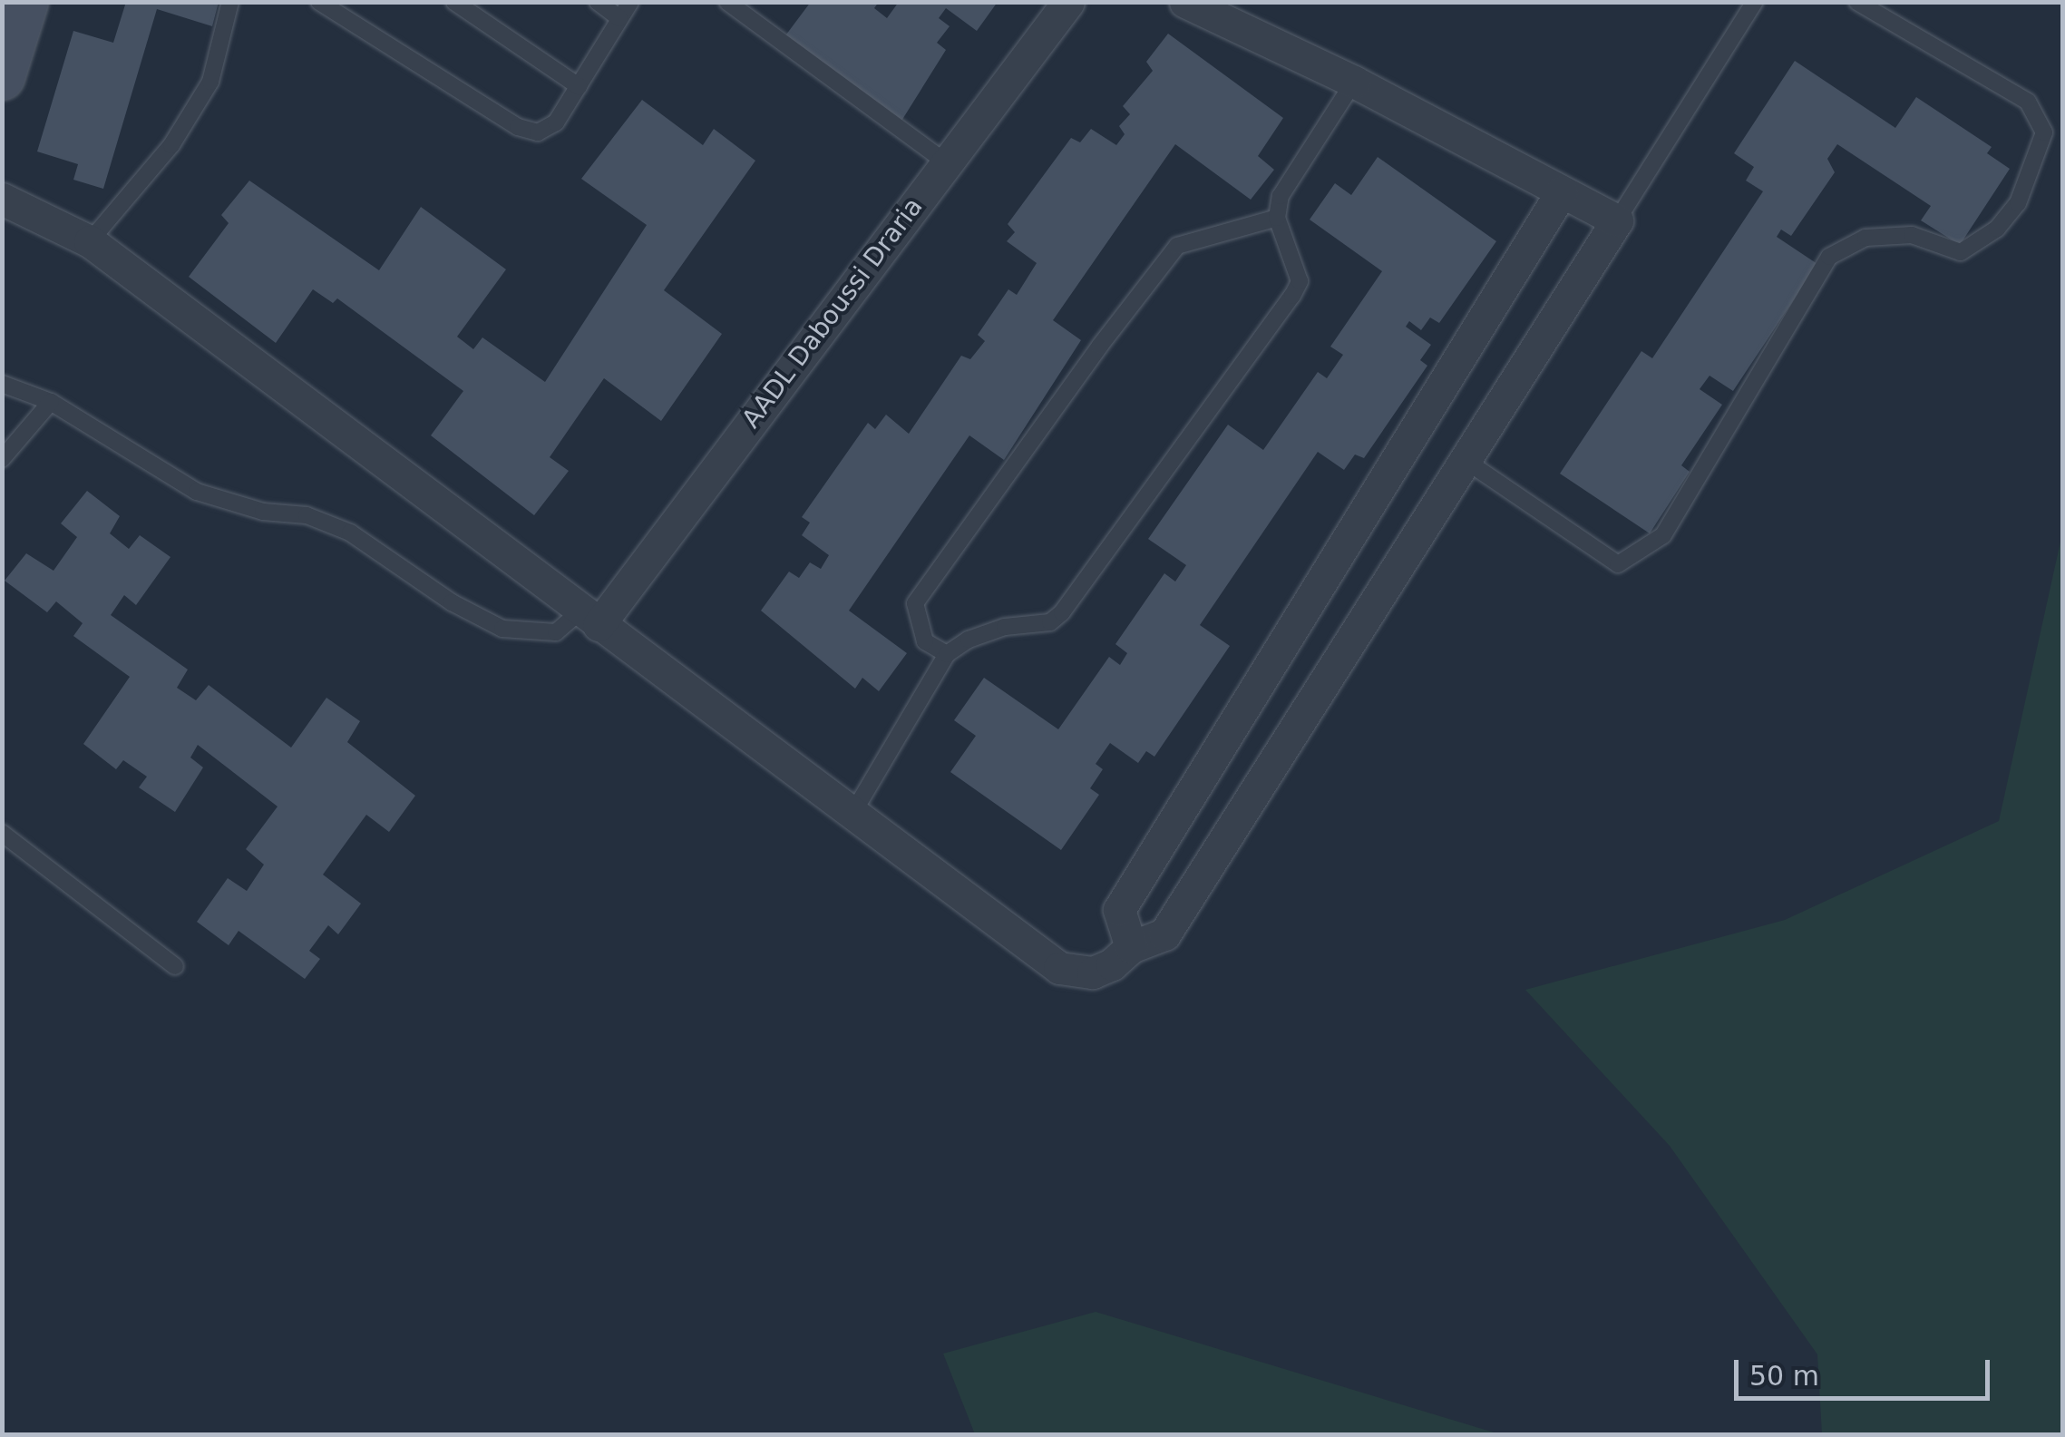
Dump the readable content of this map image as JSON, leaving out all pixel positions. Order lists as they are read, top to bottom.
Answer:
{
  "streets": {
    "street": ["AADL Daboussi Draria"]
  },
  "scale_bar": "50 m"
}
